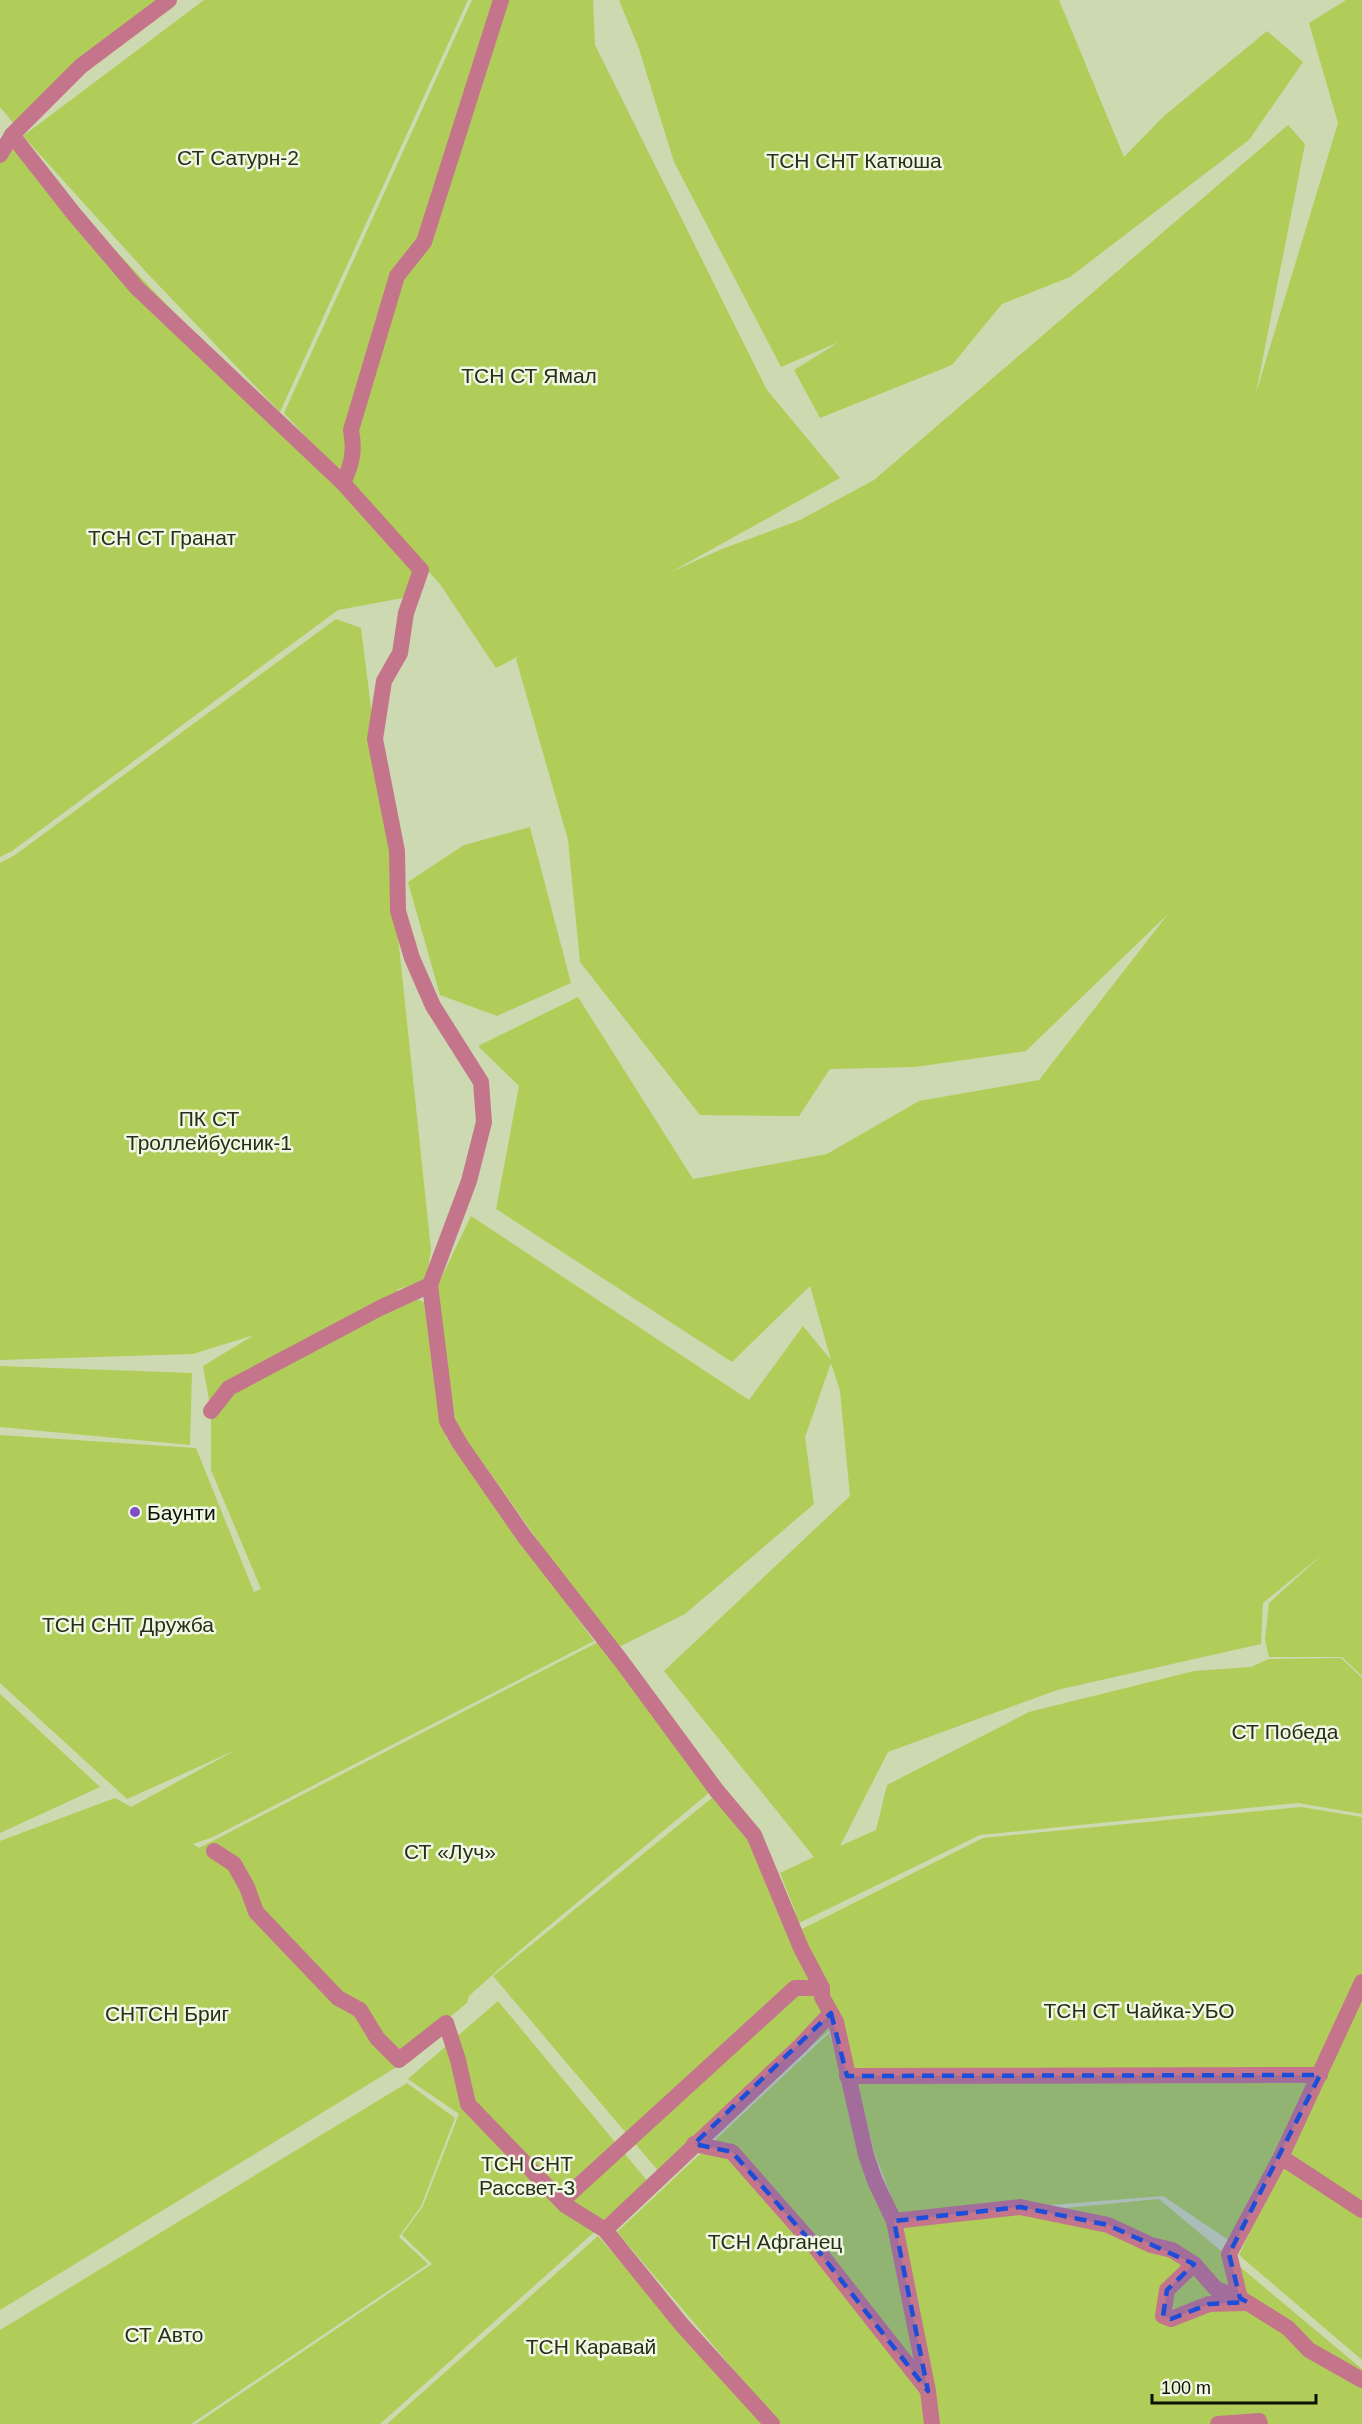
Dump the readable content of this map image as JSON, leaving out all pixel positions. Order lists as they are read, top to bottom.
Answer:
{
  "parks": [
    "СТ Сатурн-2",
    "ТСН СНТ Катюша",
    "ТСН СТ Ямал",
    "ТСН СТ Гранат",
    "ПК СТ Троллейбусник-1",
    "ТСН СНТ Дружба",
    "СТ Победа",
    "СТ «Луч»",
    "ТСН СТ Чайка-УБО",
    "СНТСН Бриг",
    "ТСН СНТ Рассвет-3",
    "ТСН Афганец",
    "СТ Авто",
    "ТСН Каравай"
  ],
  "places": ["Баунти"],
  "scale_bar": "100 m"
}
